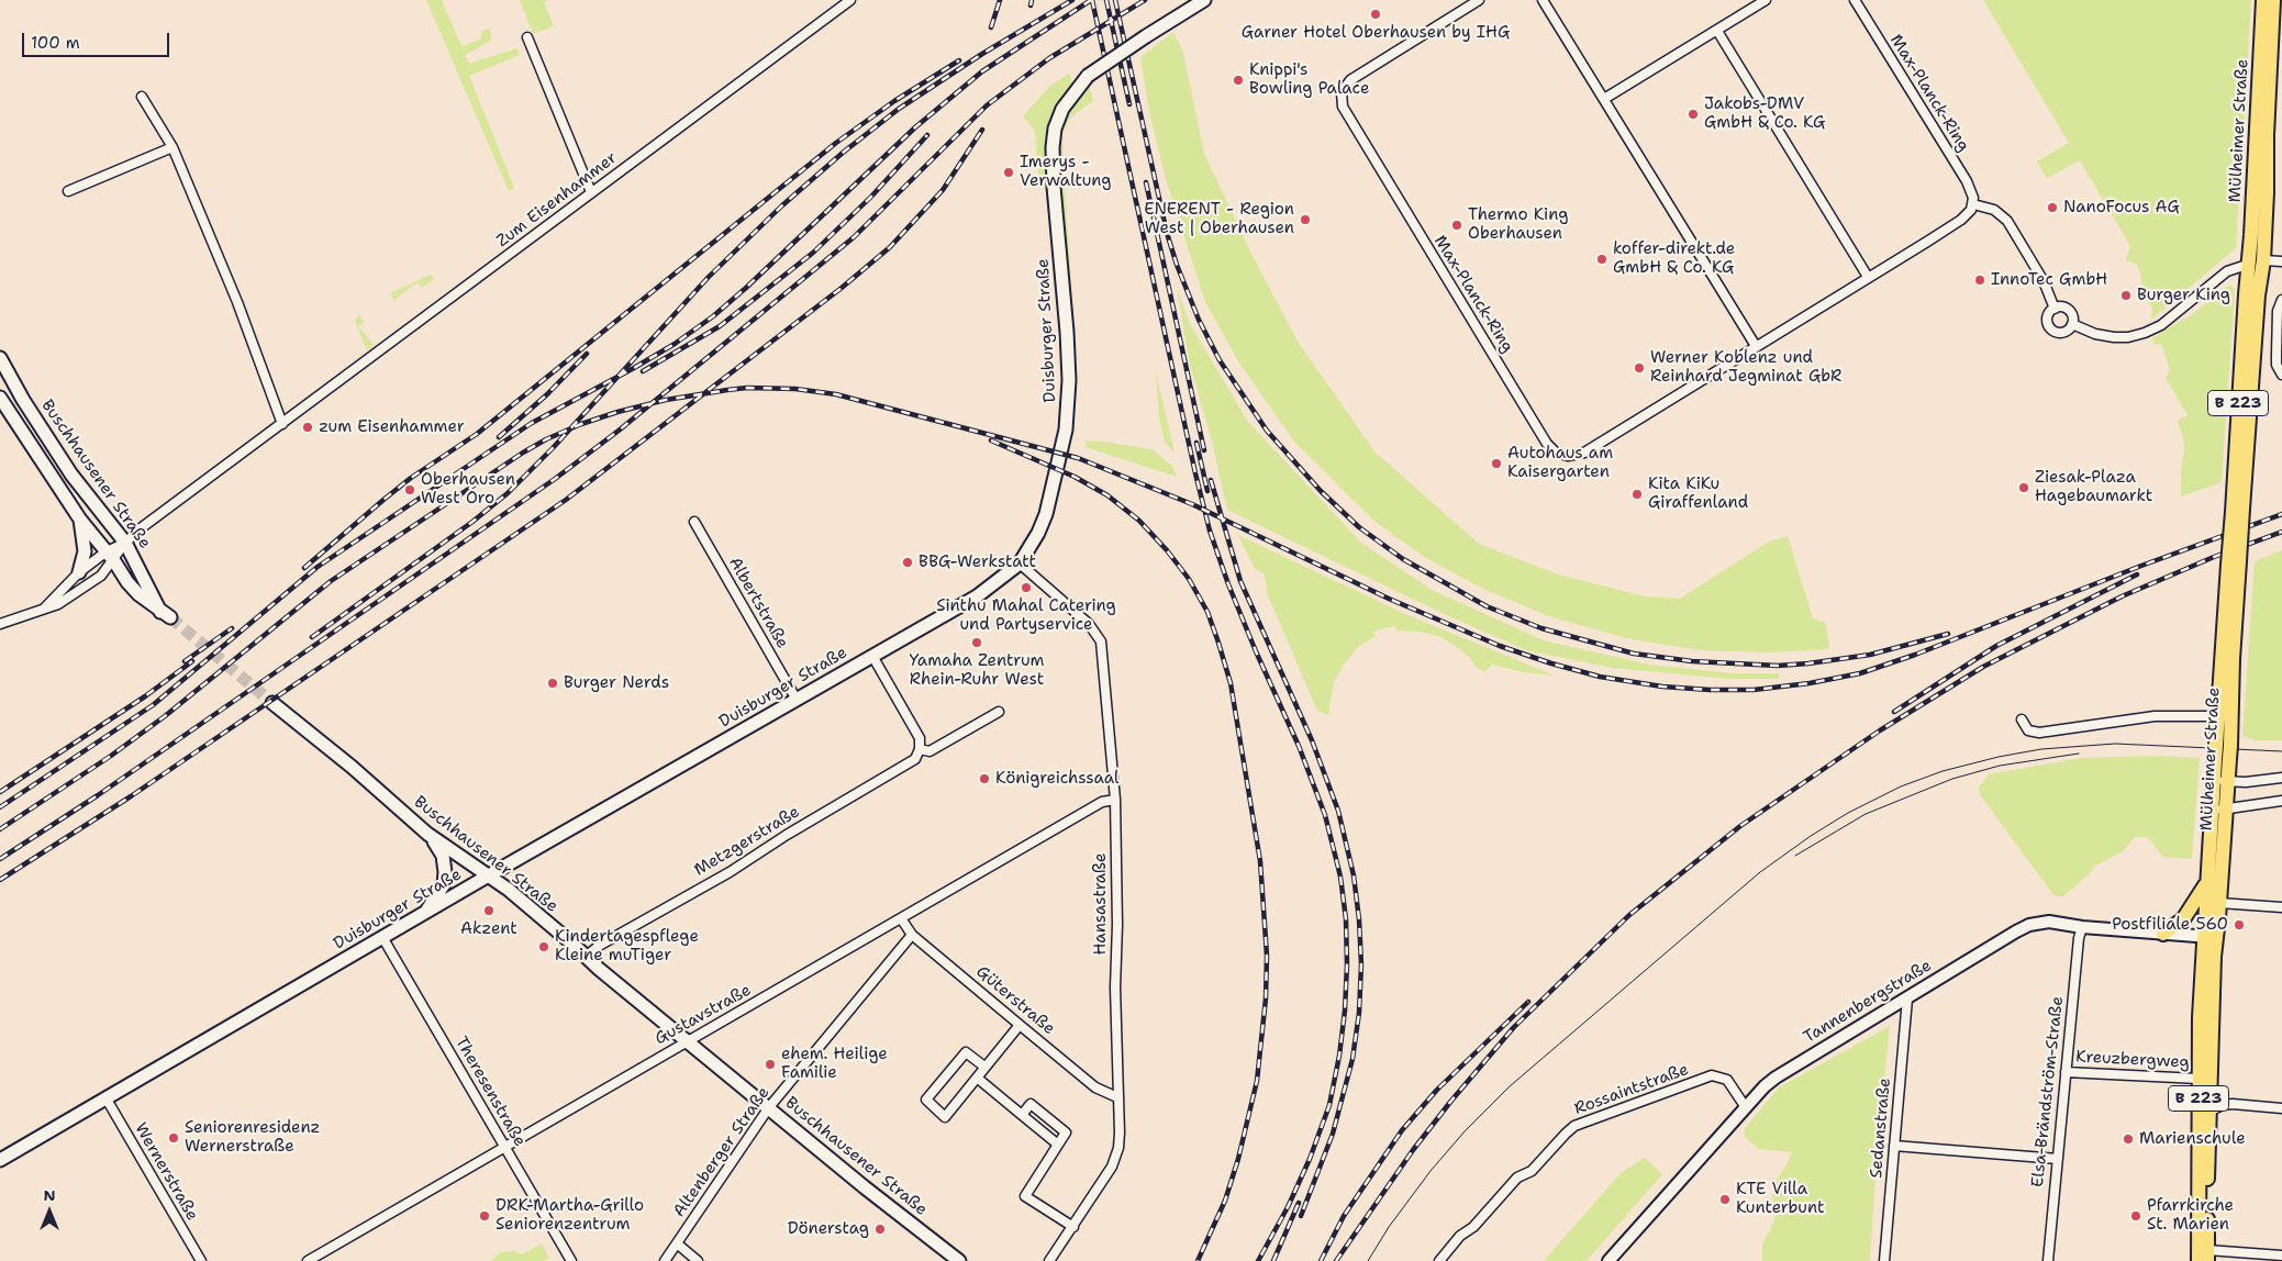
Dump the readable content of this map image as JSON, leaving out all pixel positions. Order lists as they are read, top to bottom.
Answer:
{
  "streets": {
    "main road": [
      "Mülheimer Straße",
      "Duisburger Straße",
      "B 223",
      "Buschhausener Straße"
    ],
    "street": [
      "Max-Planck-Ring",
      "Zum Eisenhammer",
      "Albertstraße",
      "Metzgerstraße",
      "Hansastraße",
      "Güterstraße",
      "Tannenbergstraße",
      "Gustavstraße",
      "Kreuzbergweg",
      "Rossaintstraße",
      "Theresenstraße",
      "Elsa-Brändström-Straße",
      "Sedanstraße",
      "Altenberger Straße",
      "Wernerstraße"
    ]
  },
  "crossings": [
    ["Mülheimer Straße", "Tannenbergstraße"],
    ["Mülheimer Straße", "Kreuzbergweg"],
    ["Zum Eisenhammer", "Buschhausener Straße"],
    ["Duisburger Straße", "Buschhausener Straße"],
    ["Duisburger Straße", "Albertstraße"],
    ["Duisburger Straße", "Hansastraße"],
    ["Duisburger Straße", "Theresenstraße"],
    ["Duisburger Straße", "Wernerstraße"],
    ["Buschhausener Straße", "Metzgerstraße"],
    ["Buschhausener Straße", "Gustavstraße"],
    ["Buschhausener Straße", "Altenberger Straße"],
    ["Hansastraße", "Güterstraße"],
    ["Hansastraße", "Gustavstraße"],
    ["Güterstraße", "Gustavstraße"],
    ["Güterstraße", "Altenberger Straße"],
    ["Tannenbergstraße", "Rossaintstraße"],
    ["Tannenbergstraße", "Elsa-Brändström-Straße"],
    ["Tannenbergstraße", "Sedanstraße"],
    ["Gustavstraße", "Theresenstraße"],
    ["Kreuzbergweg", "Elsa-Brändström-Straße"]
  ],
  "places": [
    "Garner Hotel Oberhausen by IHG",
    "Knippi's Bowling Palace",
    "Jakobs-DMV GmbH & Co. KG",
    "Imerys - Verwaltung",
    "NanoFocus AG",
    "ENERENT - Region West | Oberhausen",
    "Thermo King Oberhausen",
    "koffer-direkt.de GmbH & Co. KG",
    "InnoTec GmbH",
    "Burger King",
    "Werner Koblenz und Reinhard Jegminat GbR",
    "zum Eisenhammer",
    "Autohaus am Kaisergarten",
    "Ziesak-Plaza Hagebaumarkt",
    "Oberhausen West Oro",
    "Kita KiKu Giraffenland",
    "BBG-Werkstatt",
    "Sinthu Mahal Catering und Partyservice",
    "Yamaha Zentrum Rhein-Ruhr West",
    "Burger Nerds",
    "Königreichssaal",
    "Akzent",
    "Postfiliale 560",
    "Kindertagespflege Kleine muTiger",
    "ehem. Heilige Familie",
    "Seniorenresidenz Wernerstraße",
    "Marienschule",
    "KTE Villa Kunterbunt",
    "DRK-Martha-Grillo Seniorenzentrum",
    "Pfarrkirche St. Marien",
    "Dönerstag"
  ],
  "scale_bar": "100 m",
  "north": "top"
}
